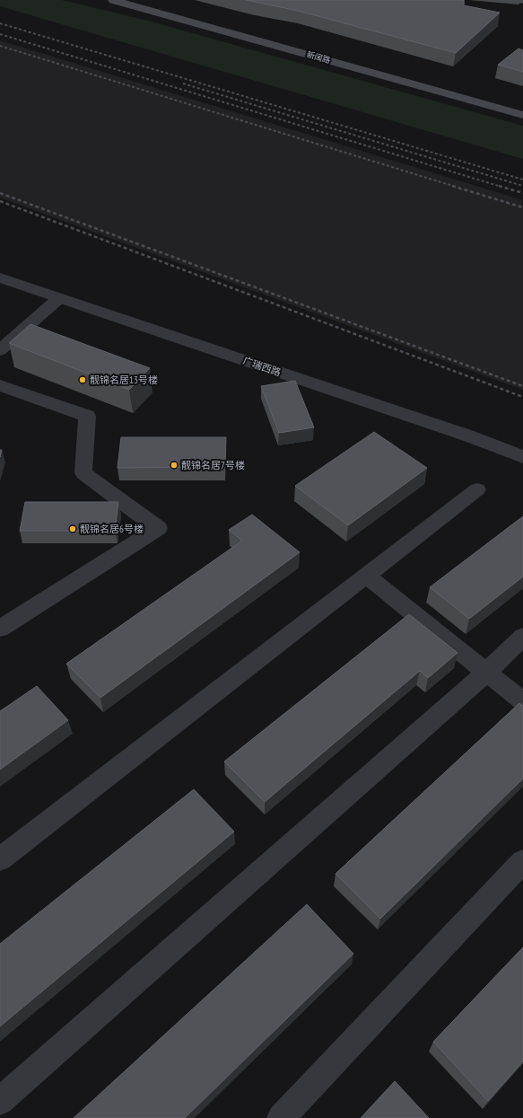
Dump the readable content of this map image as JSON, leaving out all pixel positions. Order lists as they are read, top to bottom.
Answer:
{
  "streets": {
    "main road": ["新阔路"],
    "street": ["广瑞西路"]
  },
  "places": ["靓锦名居13号楼", "靓锦名居7号楼", "靓锦名居6号楼"]
}
